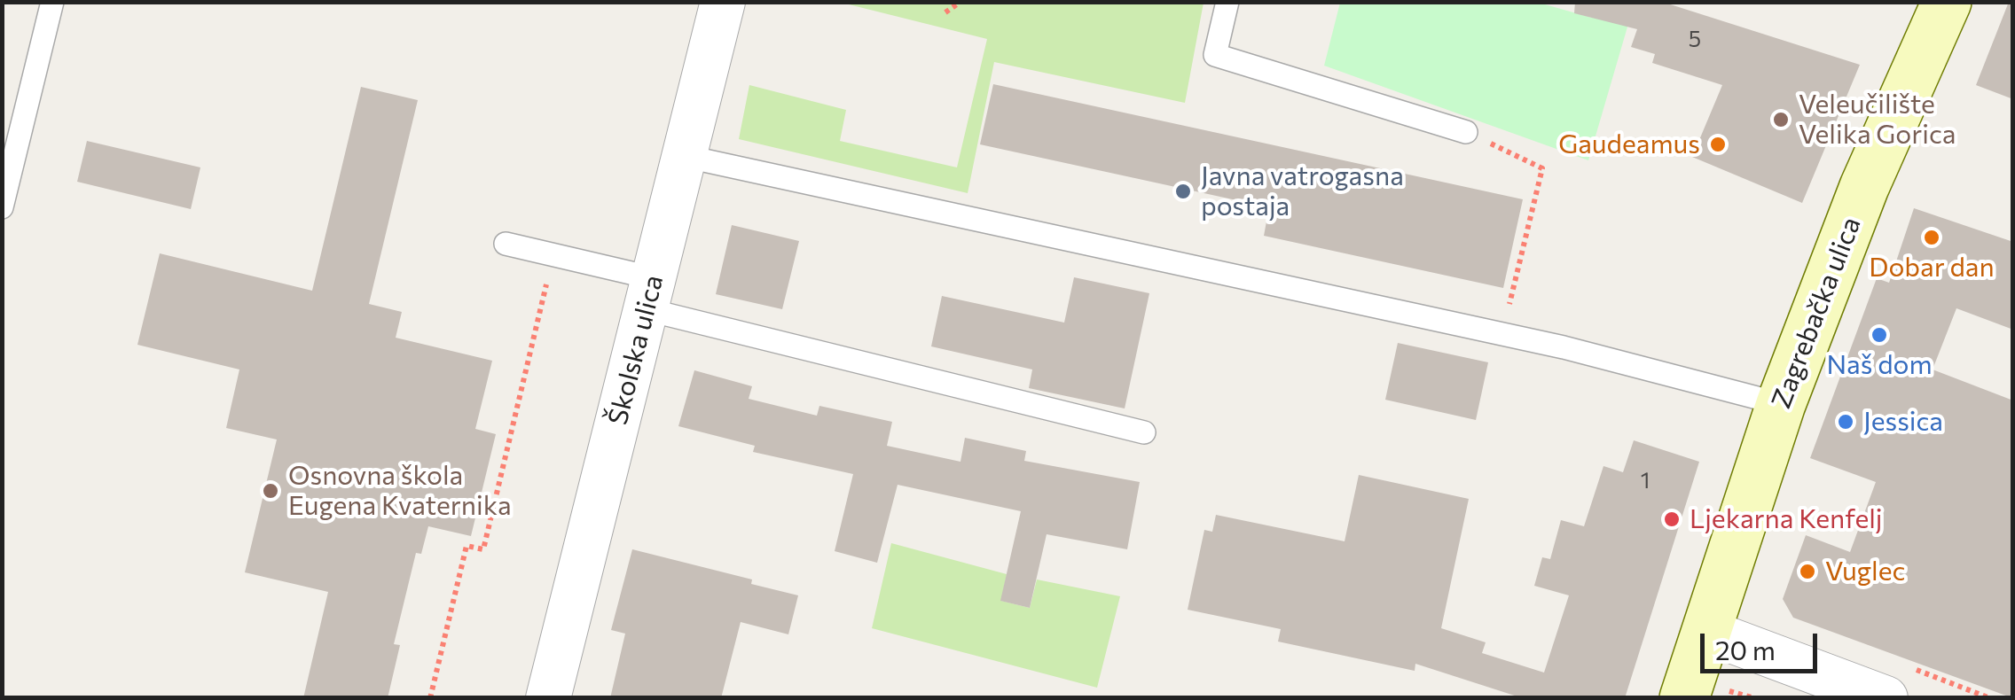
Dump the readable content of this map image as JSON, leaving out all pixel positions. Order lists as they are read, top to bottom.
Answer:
{
  "streets": {
    "main road": ["Zagrebačka ulica"],
    "street": ["Školska ulica"]
  },
  "places": [
    "Veleučilište Velika Gorica",
    "Gaudeamus",
    "Javna vatrogasna postaja",
    "Dobar dan",
    "Naš dom",
    "Jessica",
    "Osnovna škola Eugena Kvaternika",
    "Ljekarna Kenfelj",
    "Vuglec"
  ],
  "house_numbers": ["5", "1"],
  "scale_bar": "20 m"
}
